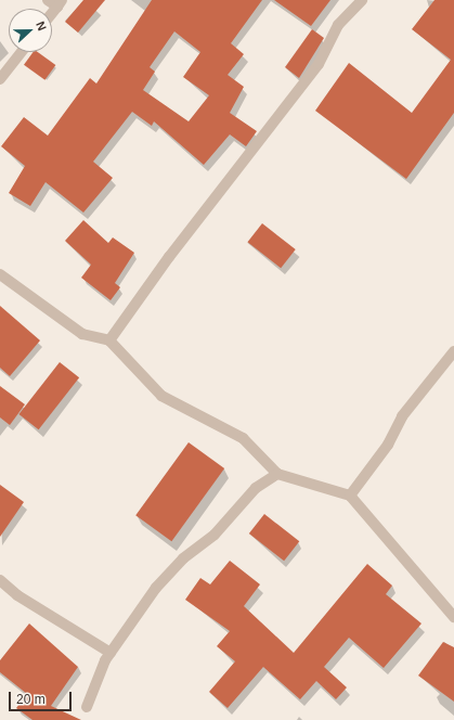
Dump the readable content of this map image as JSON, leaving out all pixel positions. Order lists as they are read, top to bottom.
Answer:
{
  "scale_bar": "20 m",
  "north": "right"
}
